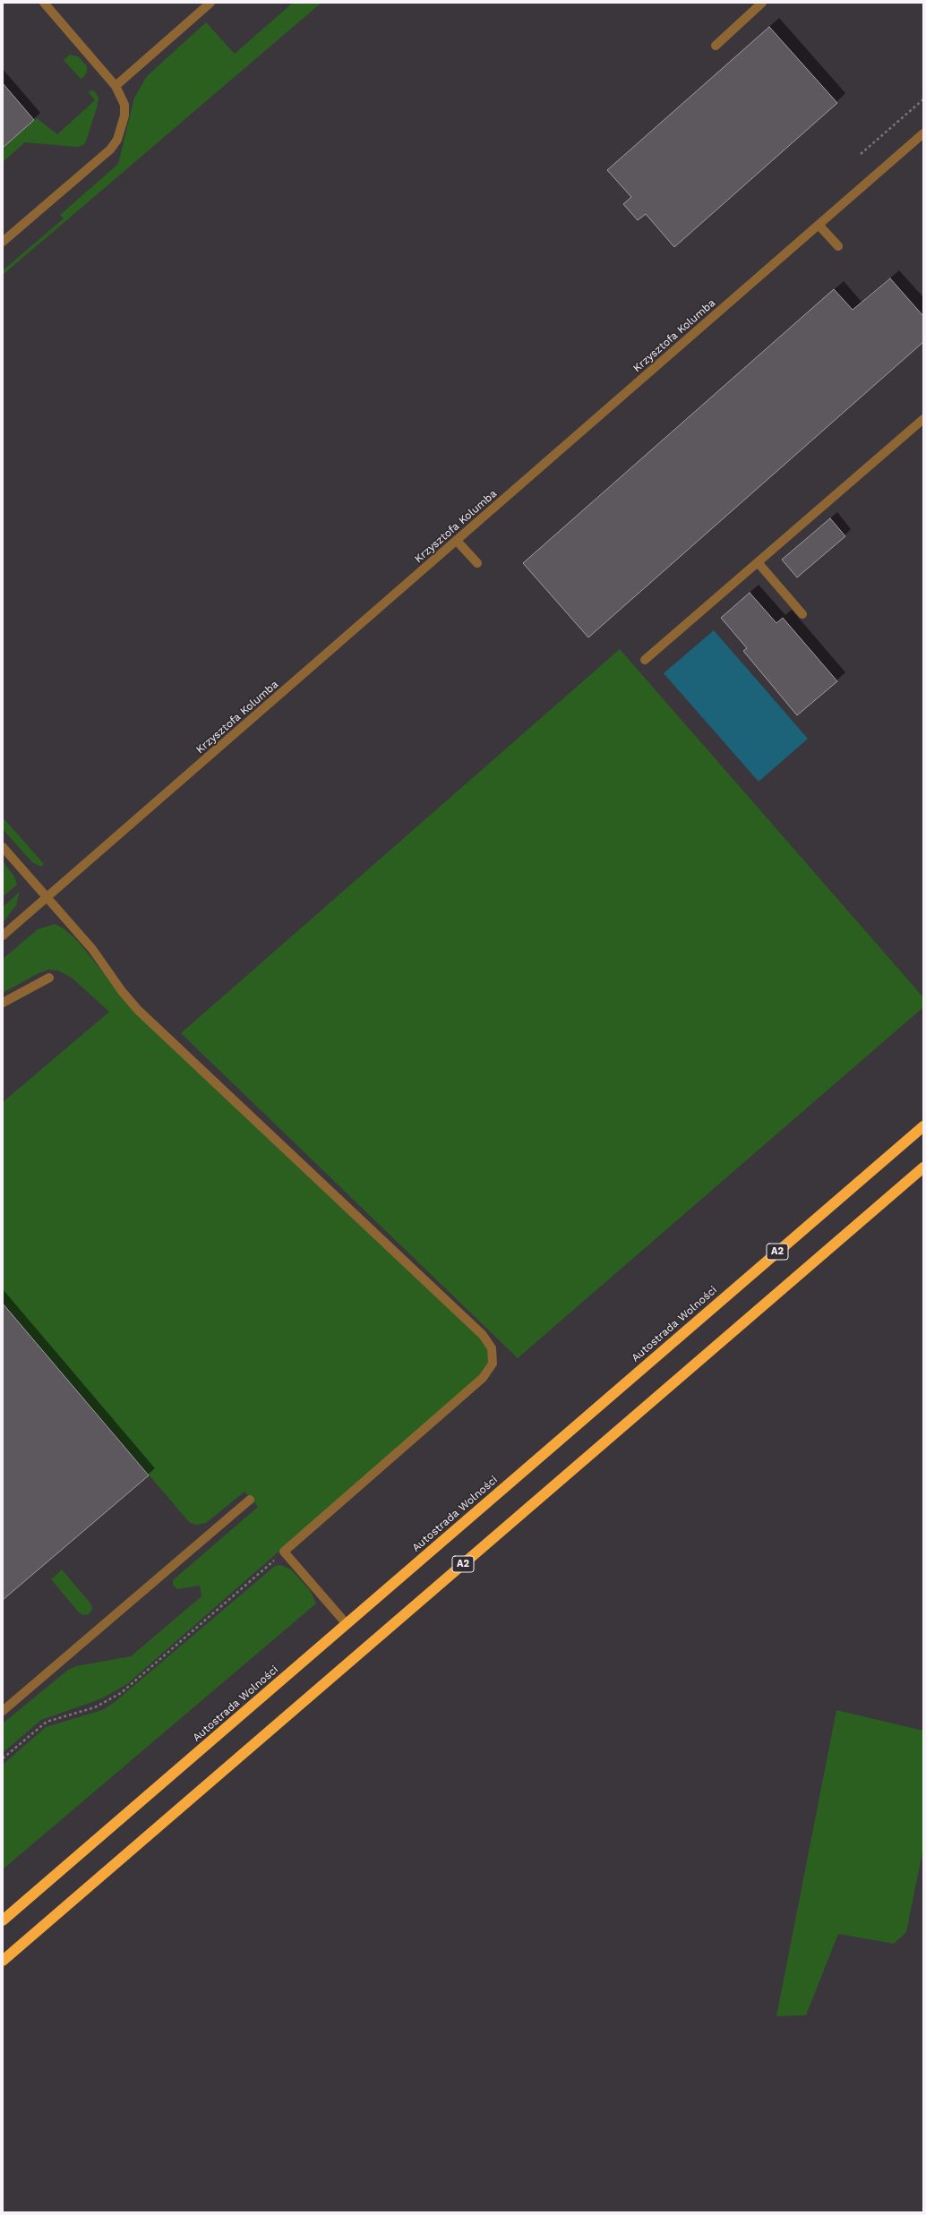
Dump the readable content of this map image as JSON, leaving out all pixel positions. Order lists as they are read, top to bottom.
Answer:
{
  "streets": {
    "highway": ["A2", "Autostrada Wolności"],
    "street": ["Krzysztofa Kolumba"]
  }
}
